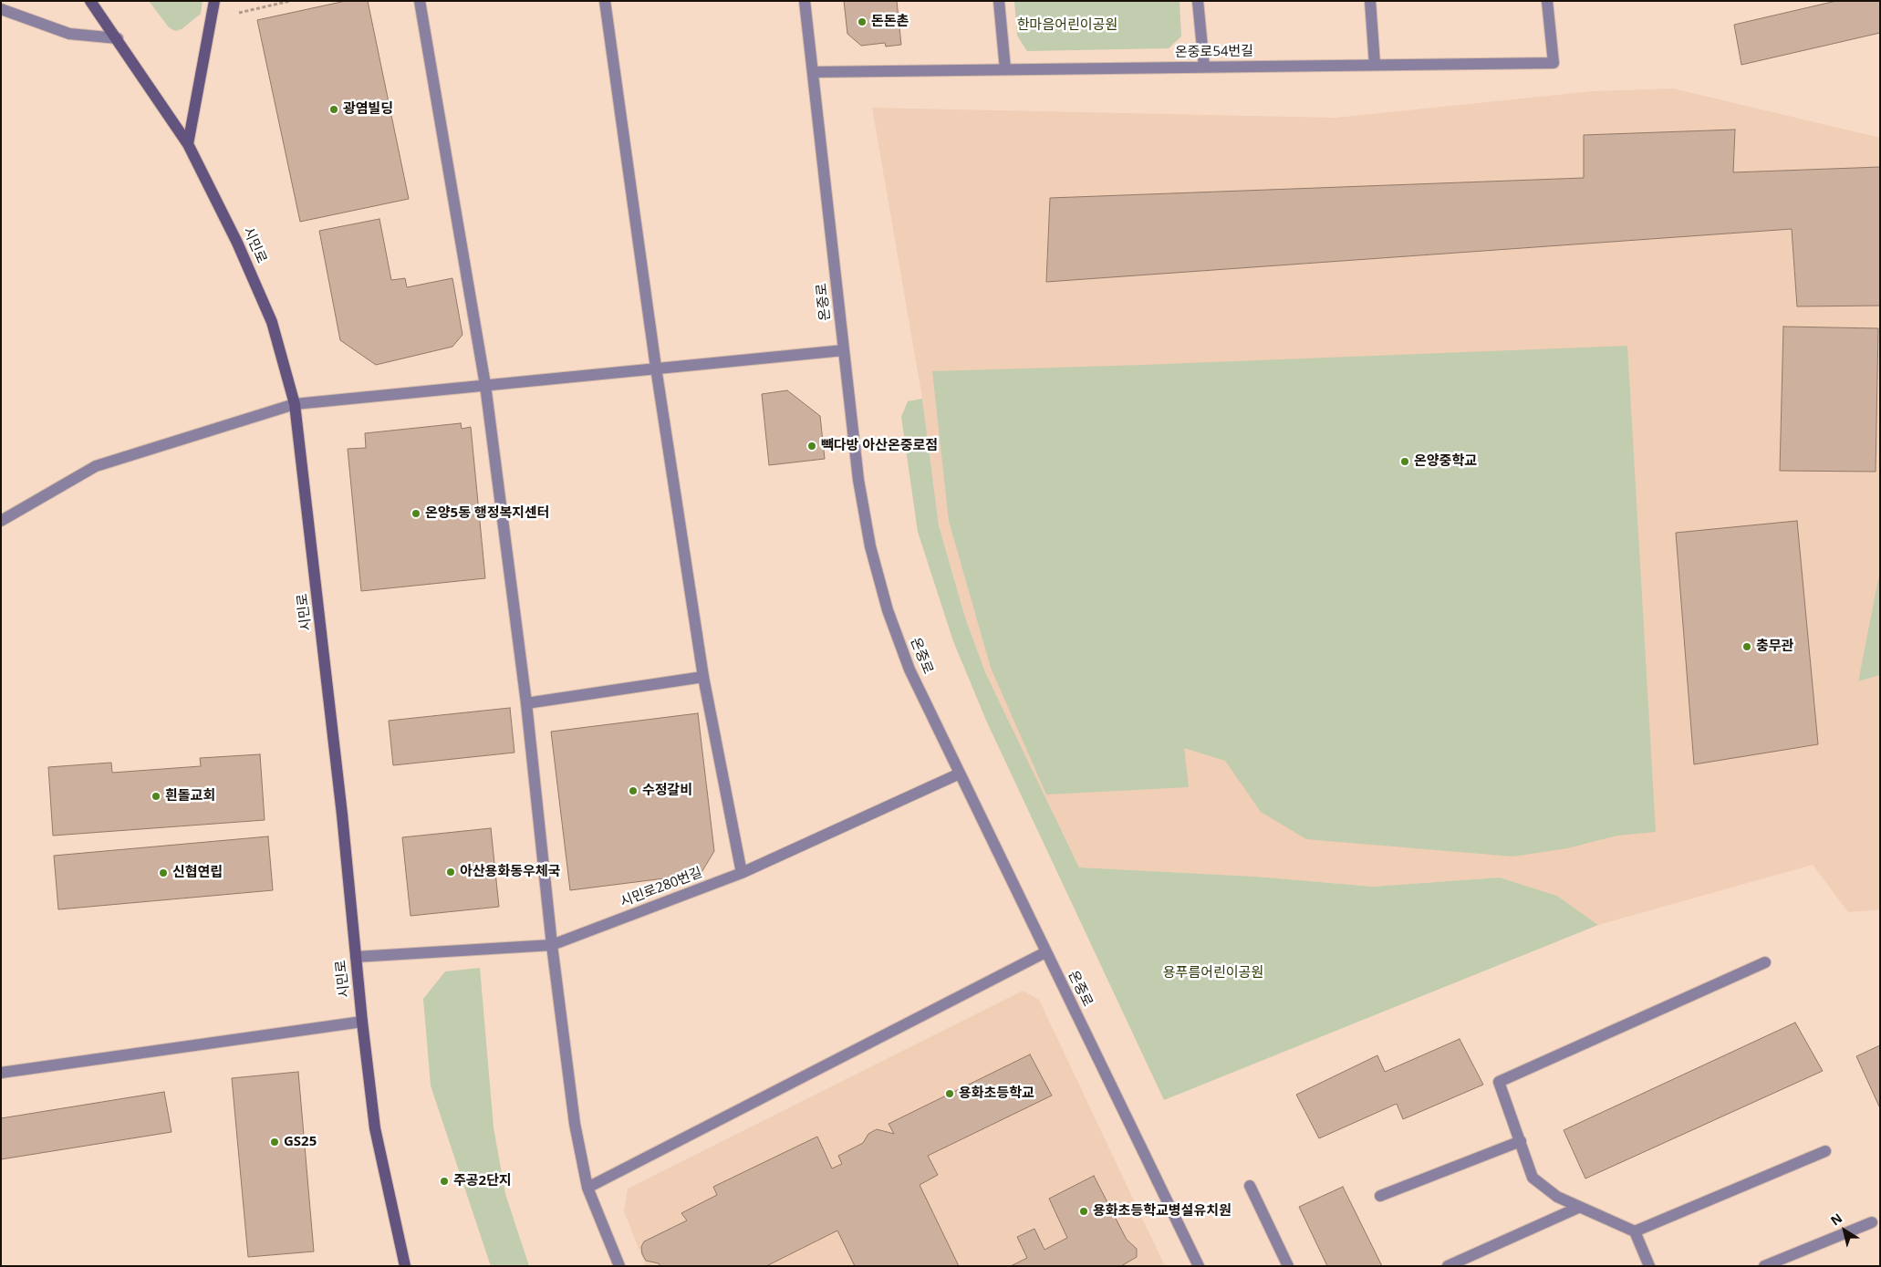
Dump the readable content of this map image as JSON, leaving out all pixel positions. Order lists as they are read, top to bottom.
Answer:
{
  "streets": {
    "main road": ["시민로"],
    "street": ["온중로54번길", "온중로", "시민로280번길"]
  },
  "crossings": [
    ["온중로54번길", "온중로"],
    ["시민로", "시민로280번길"],
    ["온중로", "시민로280번길"]
  ],
  "parks": ["한마음어린이공원", "용푸름어린이공원"],
  "places": [
    "돈돈촌",
    "광염빌딩",
    "빽다방 아산온중로점",
    "온양중학교",
    "온양5동 행정복지센터",
    "충무관",
    "수정갈비",
    "흰돌교회",
    "아산용화동우체국",
    "신협연립",
    "용화초등학교",
    "GS25",
    "주공2단지",
    "용화초등학교병설유치원"
  ],
  "north": "top left"
}
